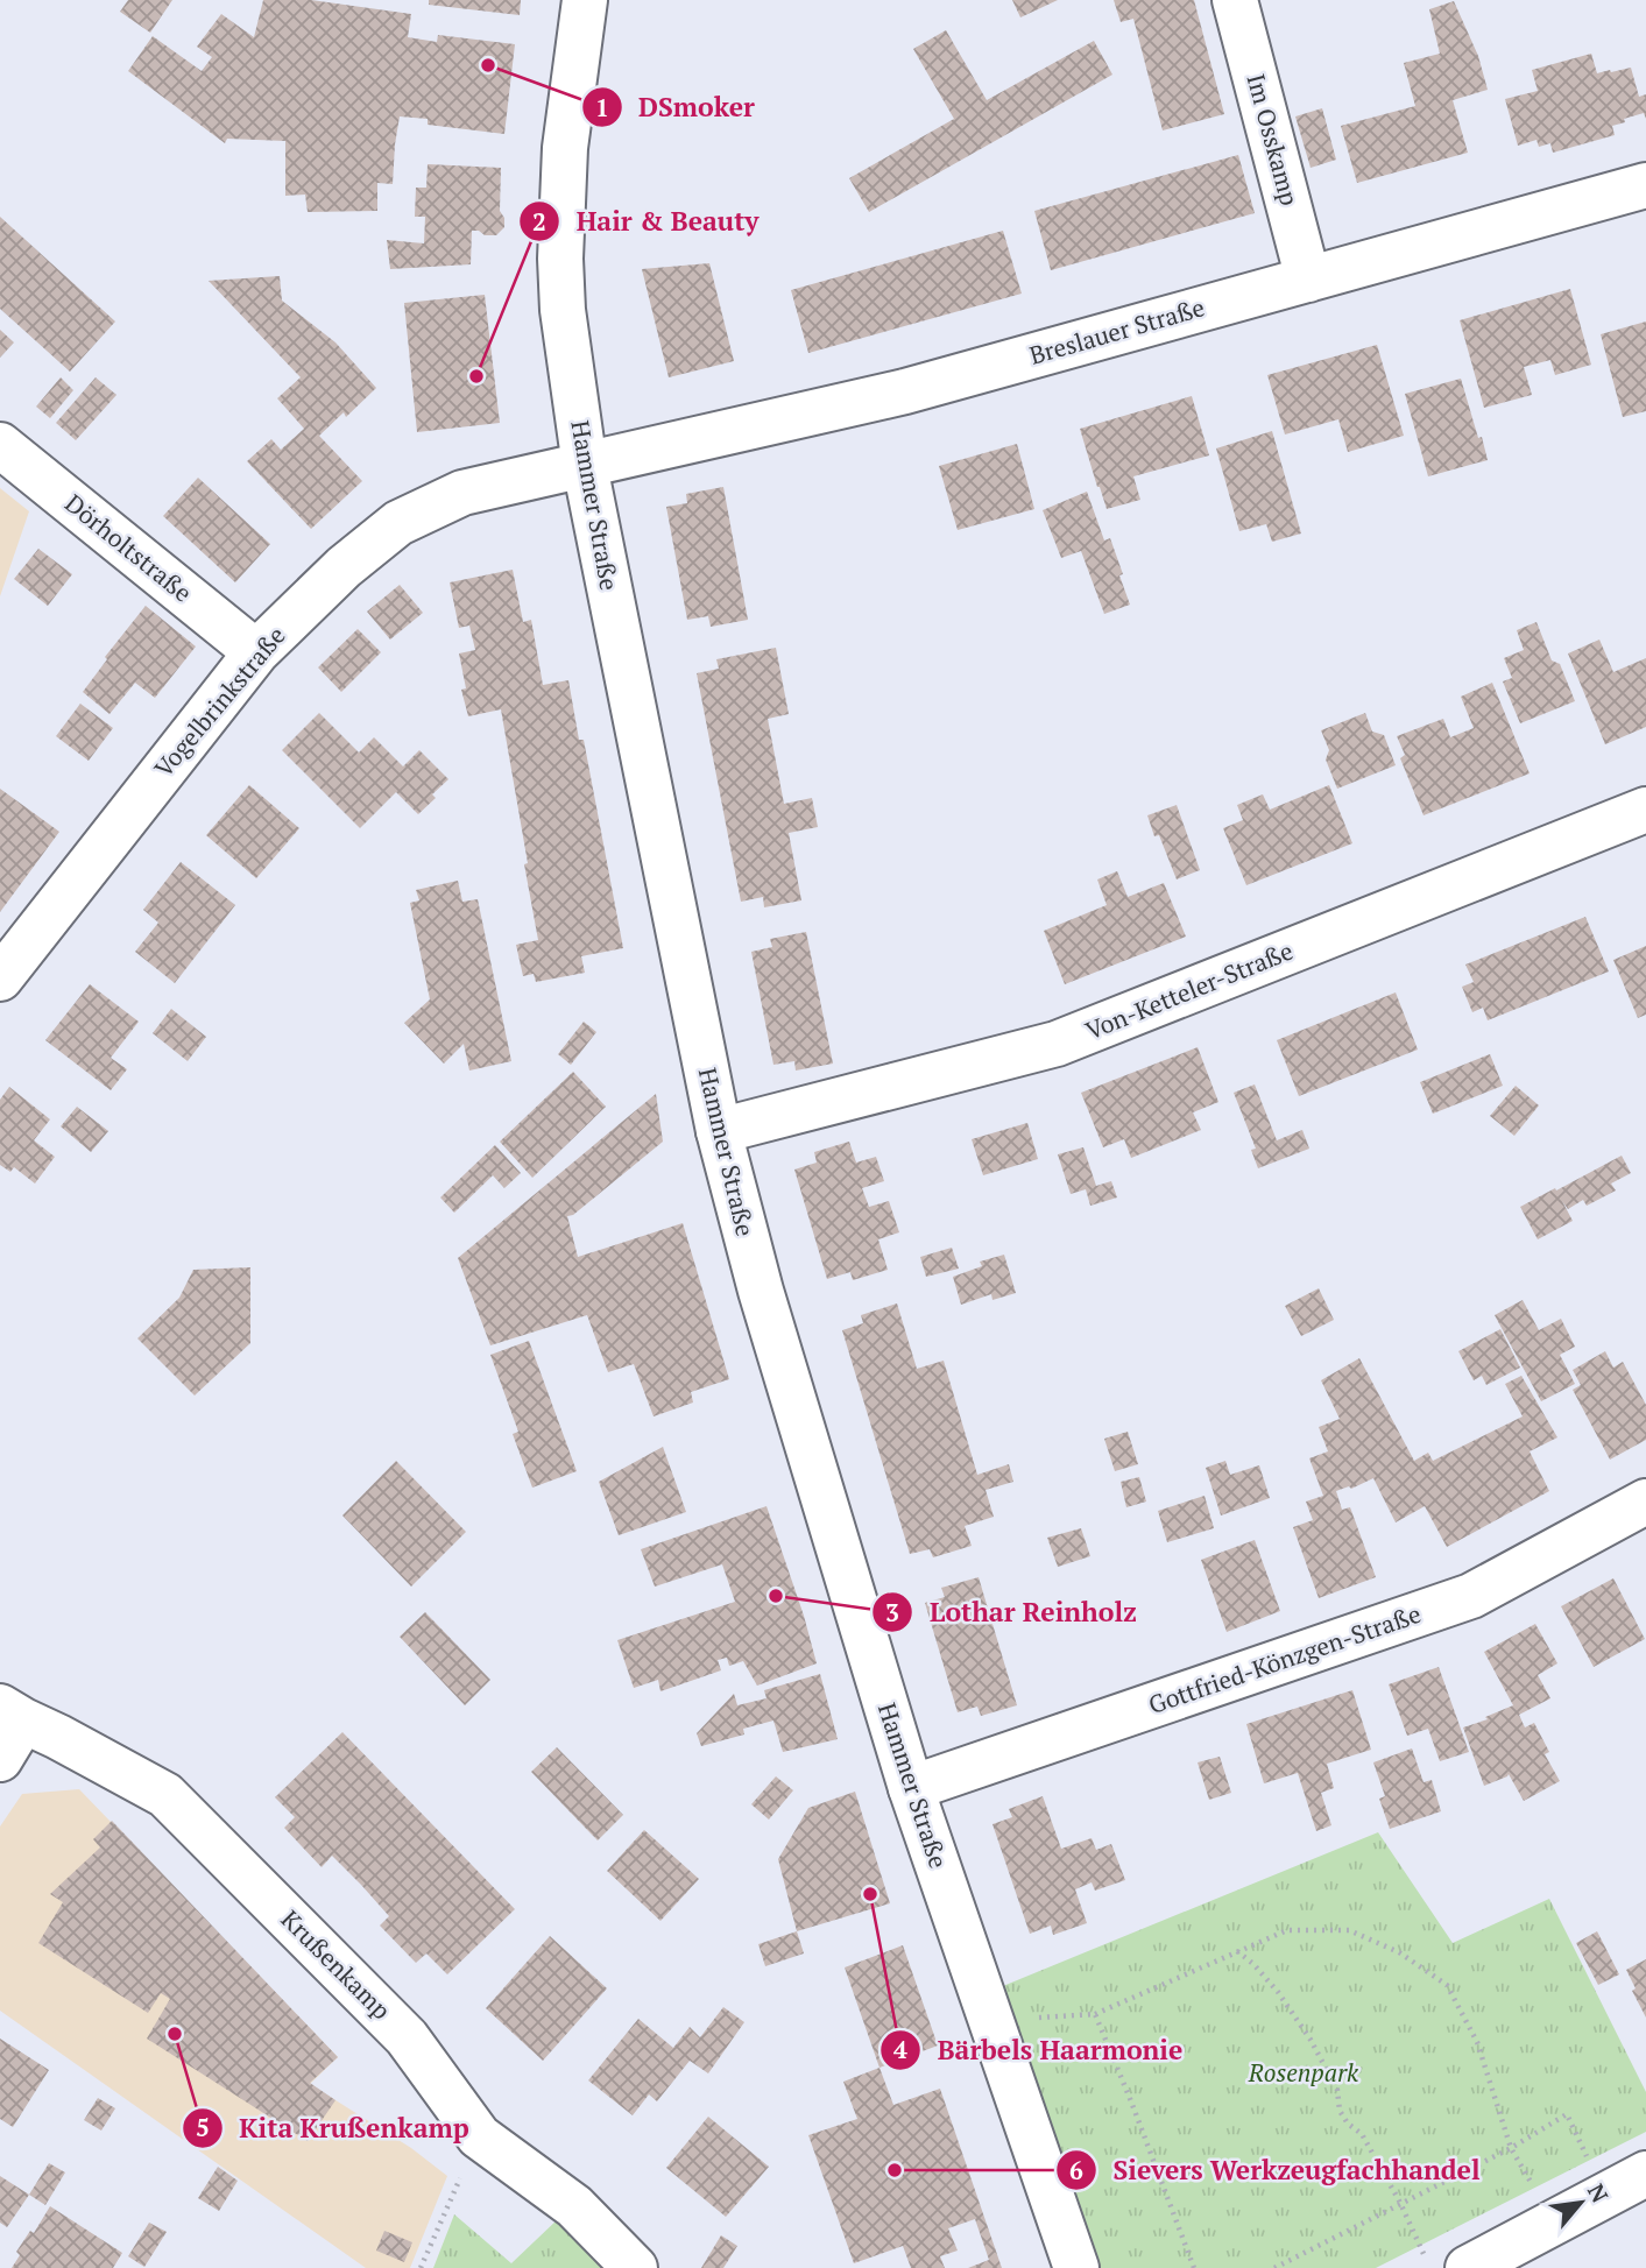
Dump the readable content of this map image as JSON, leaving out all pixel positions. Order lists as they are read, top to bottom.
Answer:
{
  "streets": {
    "street": [
      "Im Osskamp",
      "Breslauer Straße",
      "Hammer Straße",
      "Dörholtstraße",
      "Vogelbrinkstraße",
      "Von-Ketteler-Straße",
      "Gottfried-Könzgen-Straße",
      "Krußenkamp"
    ]
  },
  "crossings": [
    ["Im Osskamp", "Breslauer Straße"],
    ["Breslauer Straße", "Hammer Straße"],
    ["Breslauer Straße", "Vogelbrinkstraße"],
    ["Hammer Straße", "Vogelbrinkstraße"],
    ["Hammer Straße", "Von-Ketteler-Straße"],
    ["Hammer Straße", "Gottfried-Könzgen-Straße"],
    ["Dörholtstraße", "Vogelbrinkstraße"]
  ],
  "parks": ["Rosenpark"],
  "places": [
    "DSmoker",
    "Hair & Beauty",
    "Lothar Reinholz",
    "Bärbels Haarmonie",
    "Kita Krußenkamp",
    "Sievers Werkzeugfachhandel"
  ],
  "north": "top right"
}
